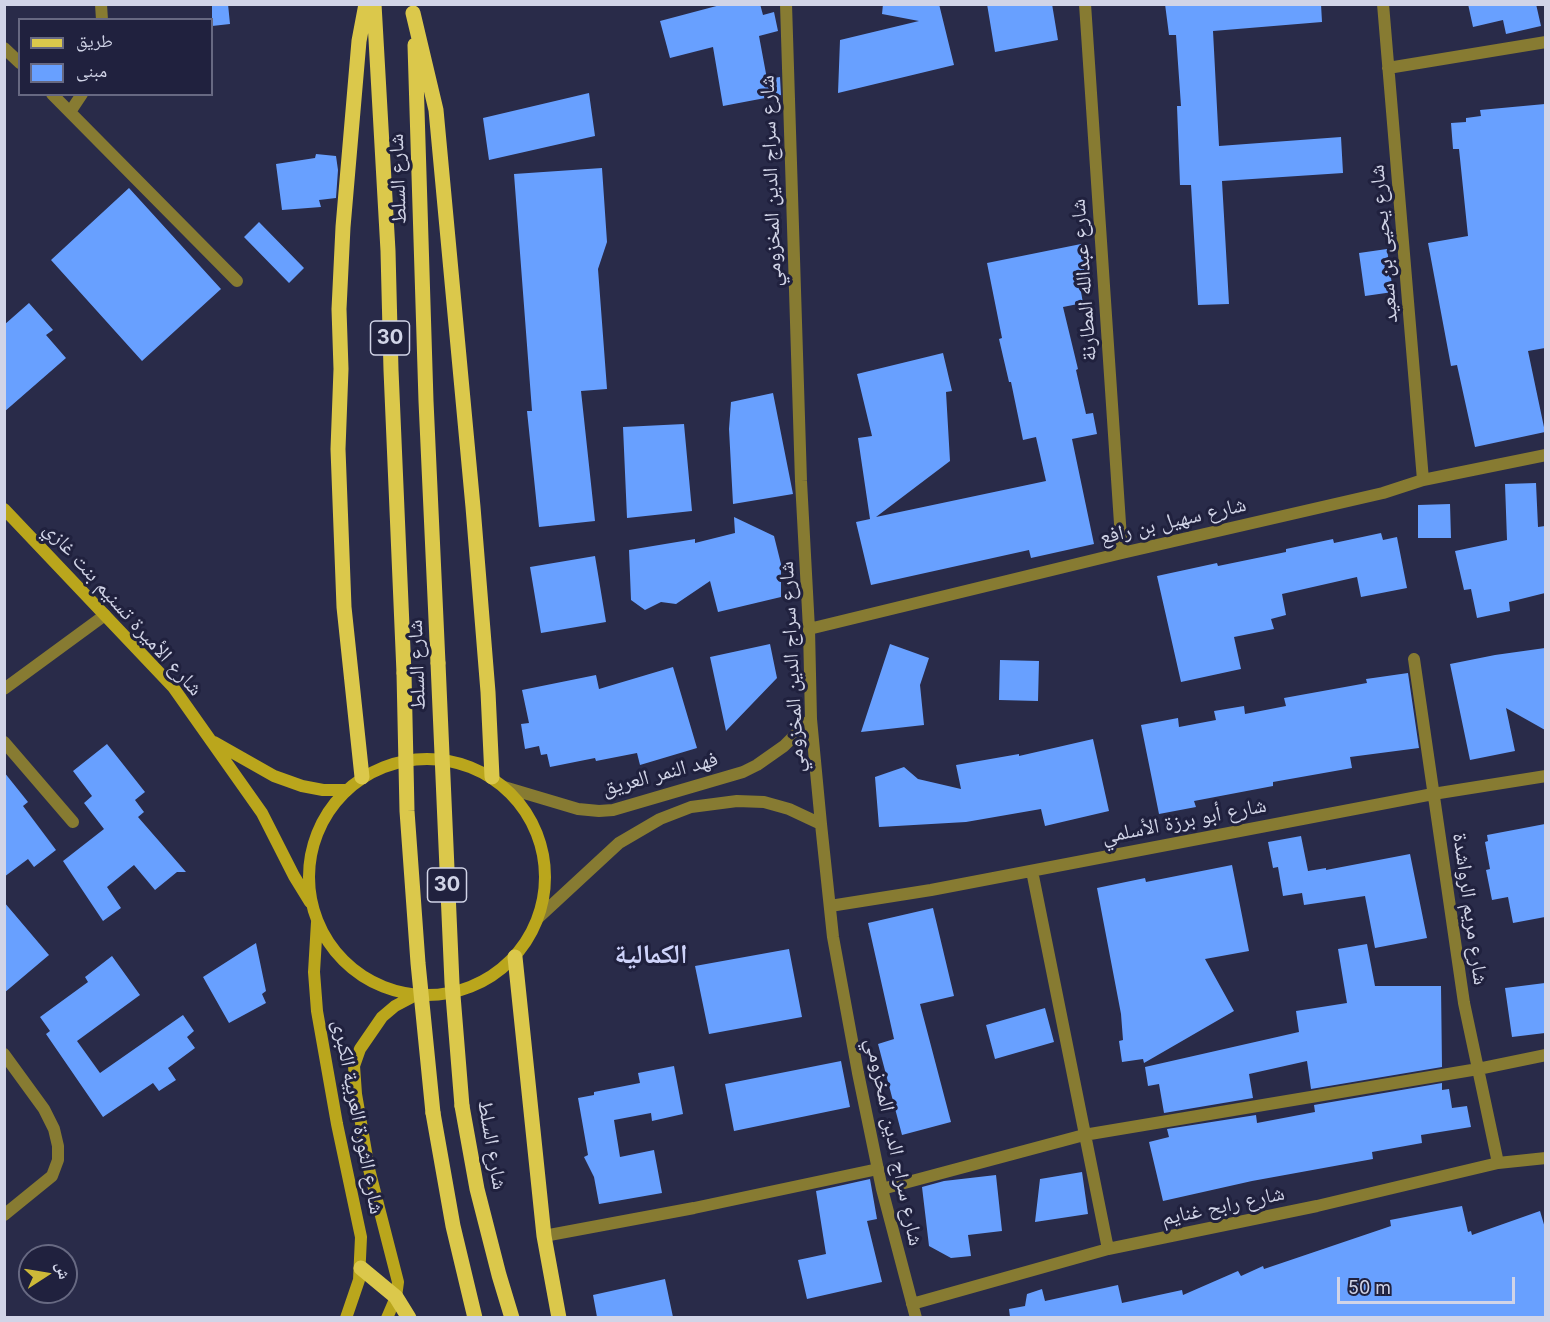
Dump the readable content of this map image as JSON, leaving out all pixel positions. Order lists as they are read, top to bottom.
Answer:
{
  "streets": {
    "main road": [
      "شارع السلط",
      "30",
      "شارع الأميرة تسنيم بنت غازي",
      "شارع الثورة العربية الكبرى"
    ],
    "street": [
      "شارع سراج الدين المخزومي",
      "شارع يحيى بن سعيد",
      "شارع عبدالله المطارنة",
      "شارع سهيل بن رافع",
      "فهد النمر العريق",
      "شارع أبو برزة الأسلمي",
      "شارع مريم الرواشدة",
      "شارع رابح غنايم"
    ]
  },
  "crossings": [
    ["شارع سراج الدين المخزومي", "شارع سهيل بن رافع"],
    ["شارع سراج الدين المخزومي", "فهد النمر العريق"],
    ["شارع سراج الدين المخزومي", "شارع أبو برزة الأسلمي"],
    ["شارع سراج الدين المخزومي", "شارع رابح غنايم"],
    ["شارع يحيى بن سعيد", "شارع سهيل بن رافع"],
    ["شارع عبدالله المطارنة", "شارع سهيل بن رافع"],
    ["شارع أبو برزة الأسلمي", "شارع مريم الرواشدة"],
    ["شارع مريم الرواشدة", "شارع رابح غنايم"]
  ],
  "districts": ["الكمالية"],
  "legend": ["طريق", "مبنى"],
  "scale_bar": "50 m",
  "north": "right"
}
